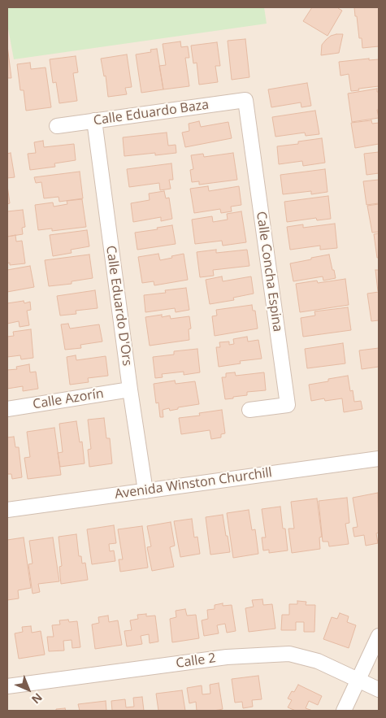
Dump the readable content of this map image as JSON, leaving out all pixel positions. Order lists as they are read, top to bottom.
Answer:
{
  "streets": {
    "street": [
      "Calle Eduardo Baza",
      "Calle Concha Espina",
      "Calle Eduardo D'Ors",
      "Calle Azorín",
      "Avenida Winston Churchill",
      "Calle 2"
    ]
  },
  "crossings": [
    ["Calle Eduardo Baza", "Calle Concha Espina"],
    ["Calle Eduardo Baza", "Calle Eduardo D'Ors"],
    ["Calle Eduardo D'Ors", "Calle Azorín"],
    ["Calle Eduardo D'Ors", "Avenida Winston Churchill"]
  ],
  "north": "bottom right"
}
